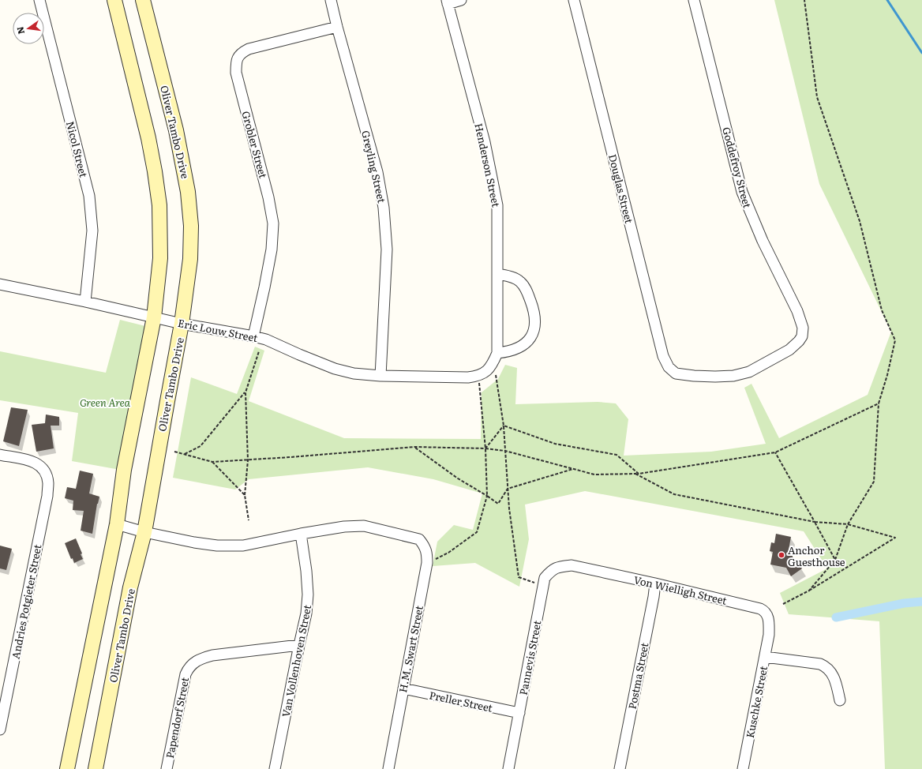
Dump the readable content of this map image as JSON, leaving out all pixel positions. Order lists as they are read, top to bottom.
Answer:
{
  "streets": {
    "street": [
      "Oliver Tambo Drive",
      "Grobler Street",
      "Nicol Street",
      "Henderson Street",
      "Greyling Street",
      "Goddefroy Street",
      "Douglas Street",
      "Eric Louw Street",
      "Von Wielligh Street",
      "Andries Potgieter Street",
      "H.M. Swart Street",
      "Pannevis Street",
      "Van Vollenhoven Street",
      "Postma Street",
      "Preller Street",
      "Kuschke Street",
      "Papendorf Street"
    ]
  },
  "crossings": [
    ["Oliver Tambo Drive", "Eric Louw Street"],
    ["Grobler Street", "Greyling Street"],
    ["Grobler Street", "Eric Louw Street"],
    ["Nicol Street", "Eric Louw Street"],
    ["Greyling Street", "Eric Louw Street"],
    ["Goddefroy Street", "Douglas Street"],
    ["Von Wielligh Street", "Pannevis Street"],
    ["Von Wielligh Street", "Postma Street"],
    ["Von Wielligh Street", "Kuschke Street"],
    ["H.M. Swart Street", "Van Vollenhoven Street"],
    ["H.M. Swart Street", "Preller Street"],
    ["Pannevis Street", "Preller Street"],
    ["Van Vollenhoven Street", "Papendorf Street"]
  ],
  "parks": ["Green Area"],
  "places": ["Anchor Guesthouse"],
  "north": "left"
}
